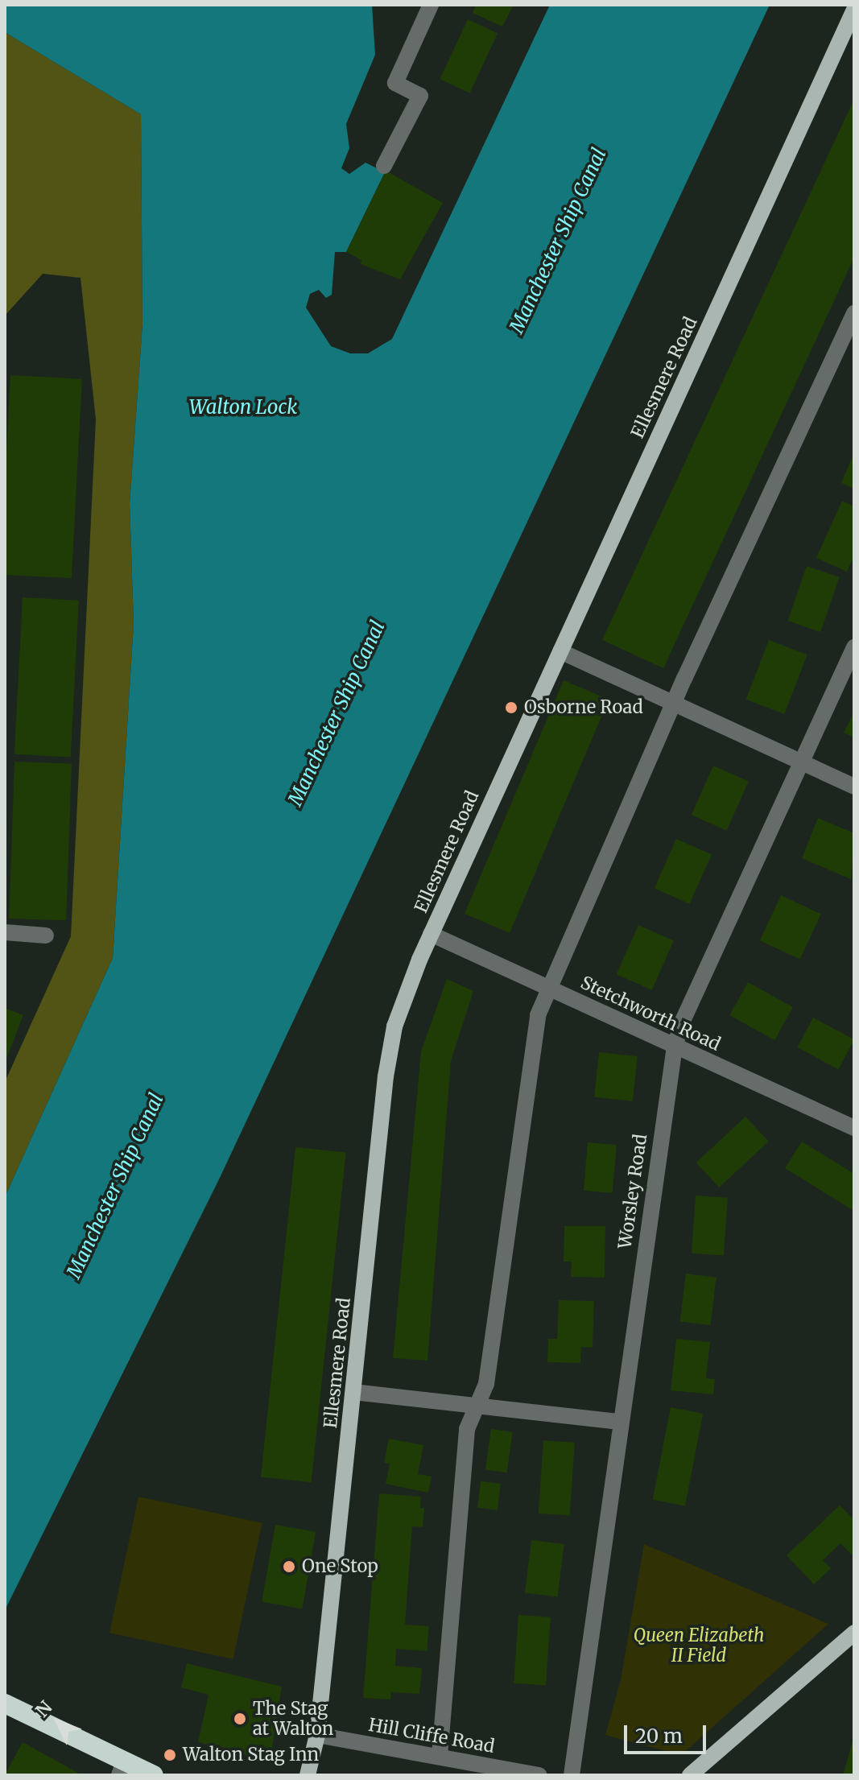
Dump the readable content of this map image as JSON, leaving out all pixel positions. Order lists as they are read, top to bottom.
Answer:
{
  "streets": {
    "main road": ["Ellesmere Road"],
    "street": ["Stetchworth Road", "Worsley Road", "Hill Cliffe Road"]
  },
  "crossings": [
    ["Ellesmere Road", "Stetchworth Road"],
    ["Ellesmere Road", "Hill Cliffe Road"],
    ["Stetchworth Road", "Worsley Road"]
  ],
  "water": ["Manchester Ship Canal", "Walton Lock"],
  "parks": ["Queen Elizabeth II Field"],
  "places": [
    "Osborne Road",
    "One Stop",
    "The Stag at Walton",
    "Walton Stag Inn"
  ],
  "scale_bar": "20 m",
  "north": "top left"
}
